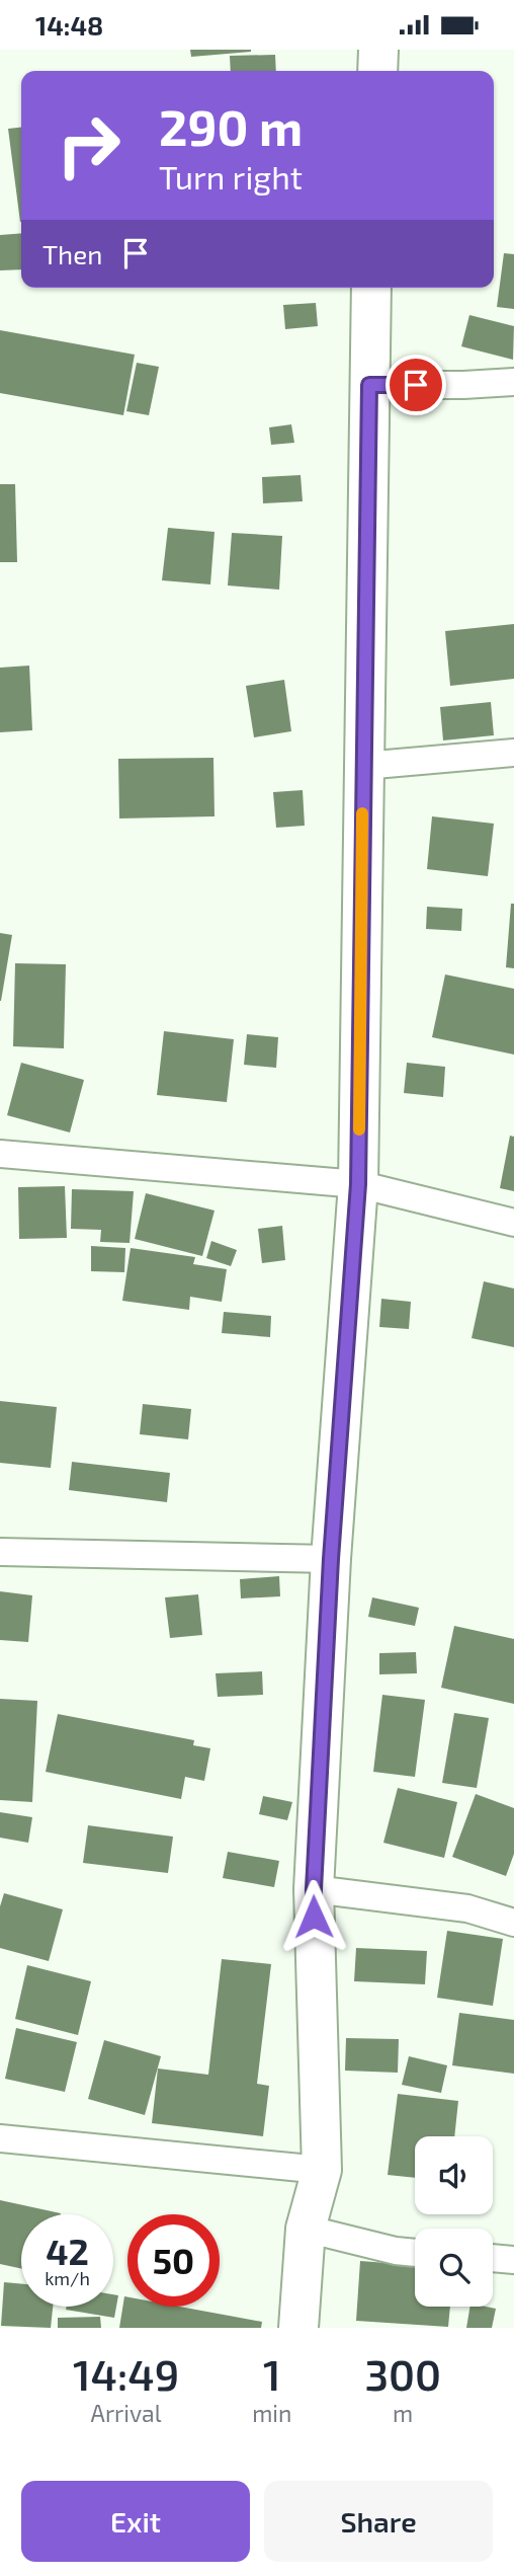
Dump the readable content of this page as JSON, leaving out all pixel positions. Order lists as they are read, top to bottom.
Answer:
{
  "page": {
    "status": "14:48",
    "turn": ["290 m", "Turn right"],
    "then": "Then",
    "speed": "42 km/h",
    "limit": "50",
    "eta": [
      "14:49",
      "Arrival",
      "1",
      "min",
      "300",
      "m"
    ],
    "buttons": ["Exit", "Share"]
  }
}
